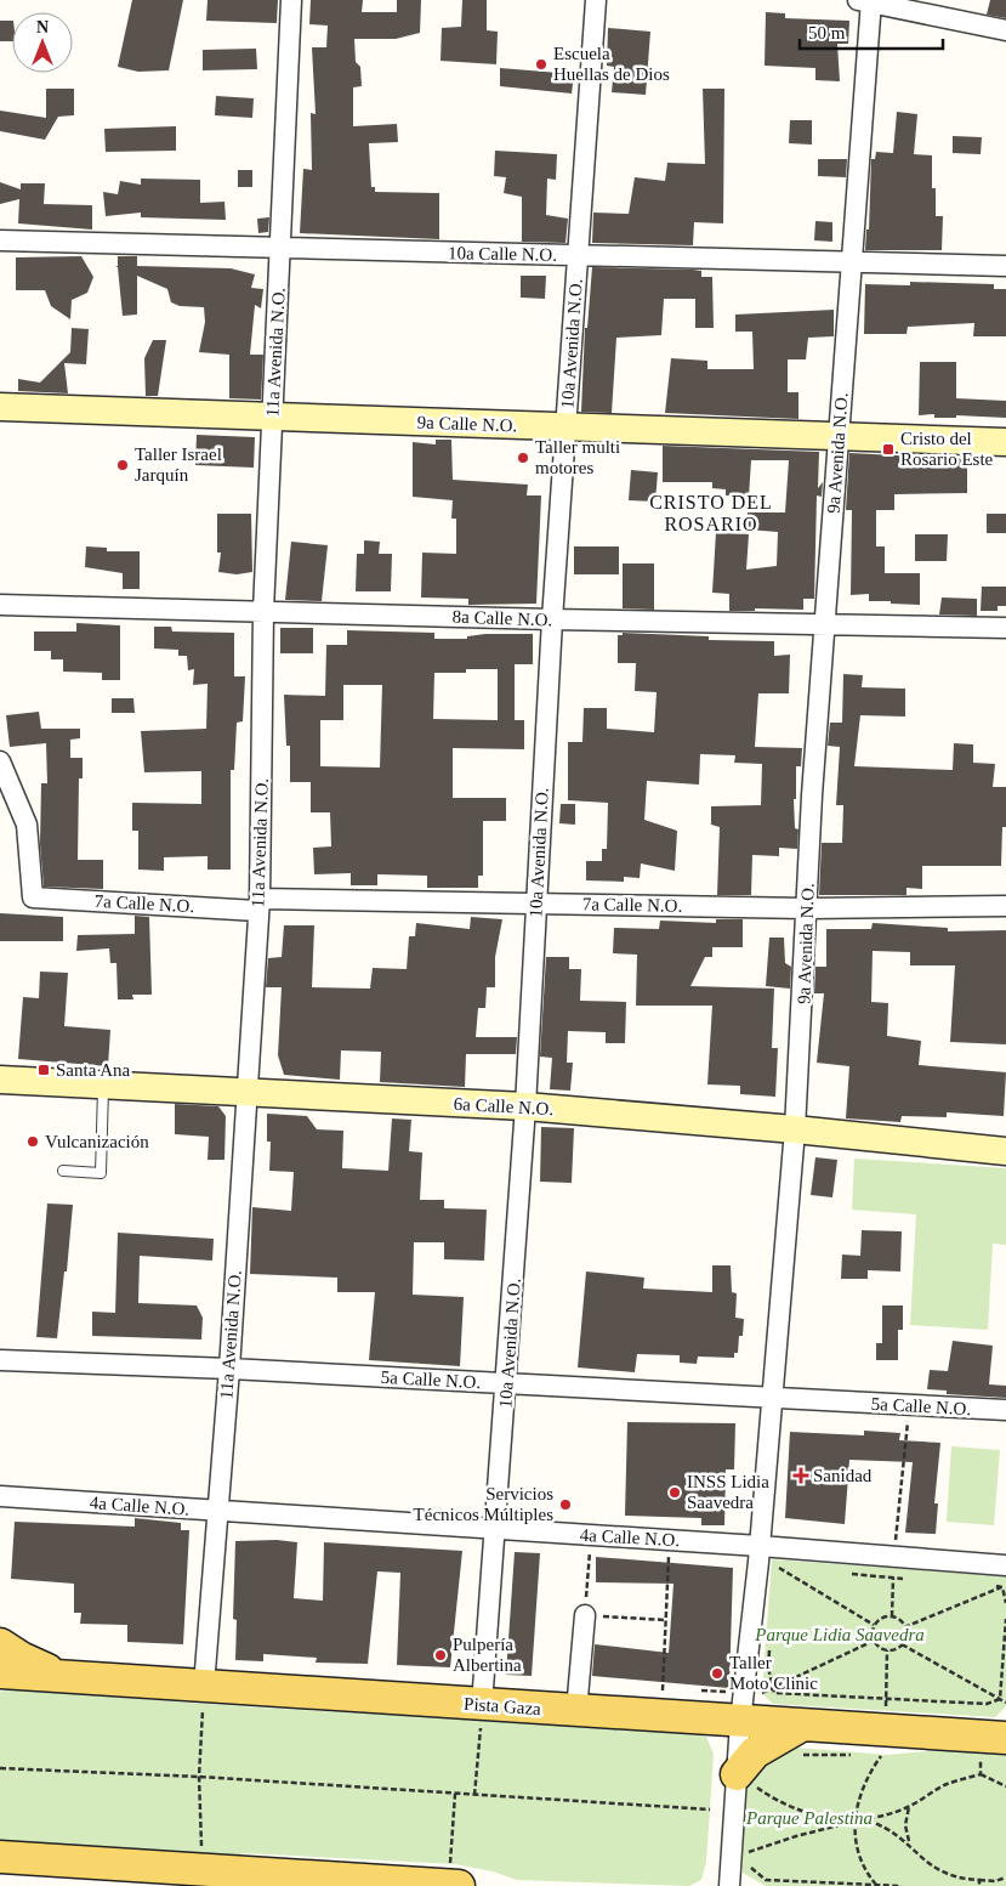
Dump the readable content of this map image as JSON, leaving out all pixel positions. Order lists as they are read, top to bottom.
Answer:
{
  "streets": {
    "main road": ["Pista Gaza"],
    "street": [
      "10a Calle N.O.",
      "10a Avenida N.O.",
      "11a Avenida N.O.",
      "9a Calle N.O.",
      "9a Avenida N.O.",
      "8a Calle N.O.",
      "7a Calle N.O.",
      "6a Calle N.O.",
      "5a Calle N.O.",
      "4a Calle N.O."
    ]
  },
  "crossings": [
    ["10a Calle N.O.", "10a Avenida N.O."],
    ["10a Calle N.O.", "11a Avenida N.O."],
    ["10a Calle N.O.", "9a Avenida N.O."],
    ["10a Avenida N.O.", "9a Calle N.O."],
    ["10a Avenida N.O.", "8a Calle N.O."],
    ["10a Avenida N.O.", "7a Calle N.O."],
    ["10a Avenida N.O.", "6a Calle N.O."],
    ["10a Avenida N.O.", "5a Calle N.O."],
    ["10a Avenida N.O.", "4a Calle N.O."],
    ["10a Avenida N.O.", "Pista Gaza"],
    ["11a Avenida N.O.", "9a Calle N.O."],
    ["11a Avenida N.O.", "8a Calle N.O."],
    ["11a Avenida N.O.", "7a Calle N.O."],
    ["11a Avenida N.O.", "6a Calle N.O."],
    ["11a Avenida N.O.", "5a Calle N.O."],
    ["11a Avenida N.O.", "4a Calle N.O."],
    ["11a Avenida N.O.", "Pista Gaza"],
    ["9a Calle N.O.", "9a Avenida N.O."],
    ["9a Avenida N.O.", "8a Calle N.O."],
    ["9a Avenida N.O.", "7a Calle N.O."],
    ["9a Avenida N.O.", "6a Calle N.O."],
    ["9a Avenida N.O.", "5a Calle N.O."],
    ["9a Avenida N.O.", "4a Calle N.O."],
    ["9a Avenida N.O.", "Pista Gaza"]
  ],
  "districts": ["CRISTO DEL ROSARIO"],
  "parks": ["Parque Lidia Saavedra", "Parque Palestina"],
  "places": {
    "other": [
      "Escuela Huellas de Dios",
      "Taller multi motores",
      "Taller Israel Jarquín",
      "Vulcanización",
      "INSS Lidia Saavedra",
      "Servicios Técnicos Múltiples",
      "Pulpería Albertina",
      "Taller Moto Clinic"
    ],
    "transit": ["Cristo del Rosario Este", "Santa Ana"],
    "health": ["Sanidad"]
  },
  "scale_bar": "50 m",
  "north": "top"
}
